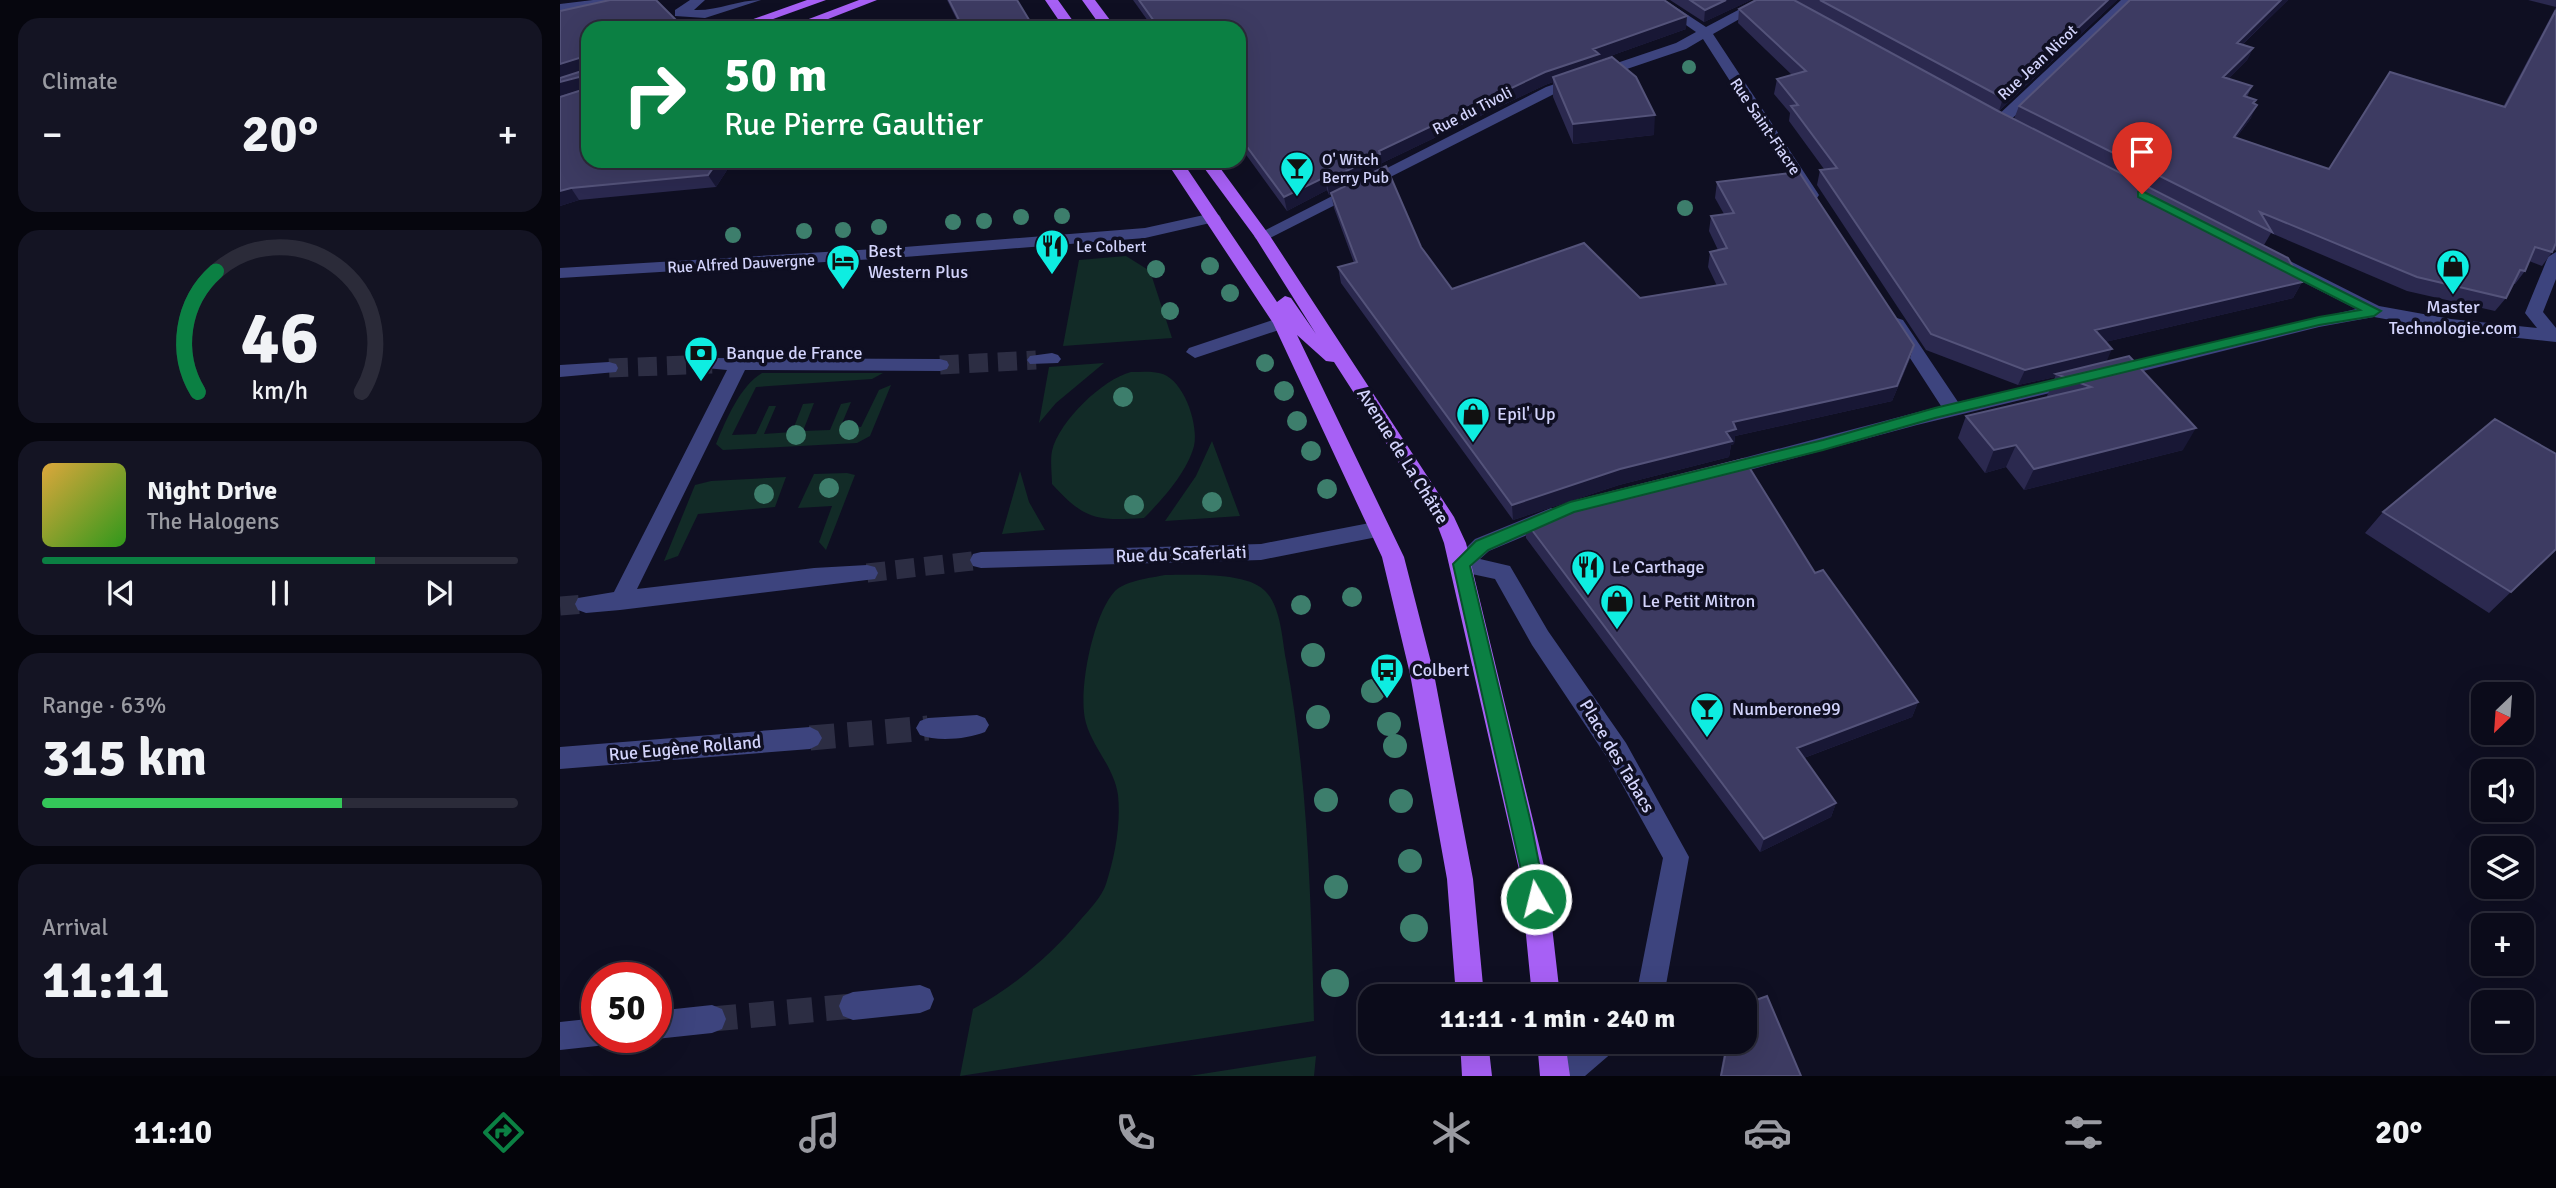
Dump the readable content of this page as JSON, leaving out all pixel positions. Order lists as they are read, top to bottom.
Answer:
{
  "streets": {
    "main road": ["Avenue de La Châtre"],
    "street": [
      "Rue Jean Nicot",
      "Rue du Tivoli",
      "Rue Saint-Fiacre",
      "Rue Alfred Dauvergne",
      "Rue du Scaferlati",
      "Rue Eugène Rolland",
      "Place des Tabacs"
    ]
  },
  "crossings": [
    ["Rue du Tivoli", "Rue Saint-Fiacre"],
    ["Rue du Tivoli", "Avenue de La Châtre"],
    ["Avenue de La Châtre", "Place des Tabacs"]
  ],
  "places": {
    "bar": ["O' Witch Berry Pub", "Numberone99"],
    "restaurant": ["Le Colbert", "Le Carthage"],
    "hotel": ["Best Western Plus"],
    "shop": ["Master Technologie.com", "Epil' Up", "Le Petit Mitron"],
    "bank": ["Banque de France"],
    "bus stop": ["Colbert"]
  },
  "north": "bottom left",
  "page": {
    "tile": [
      "Climate",
      ["Range · 63%", "315 km"],
      ["Arrival", "11:11"]
    ],
    "turn": ["50 m", "Rue Pierre Gaultier"],
    "heat": ["−", "20°", "+"],
    "song": ["Night Drive", "The Halogens"],
    "map_buttons": ["+", "−"],
    "limit": "50",
    "trip": "11:11 · 1 min · 240 m",
    "tabs": ["11:10", "20°"],
    "gauge": ["46", "km/h"]
  }
}
